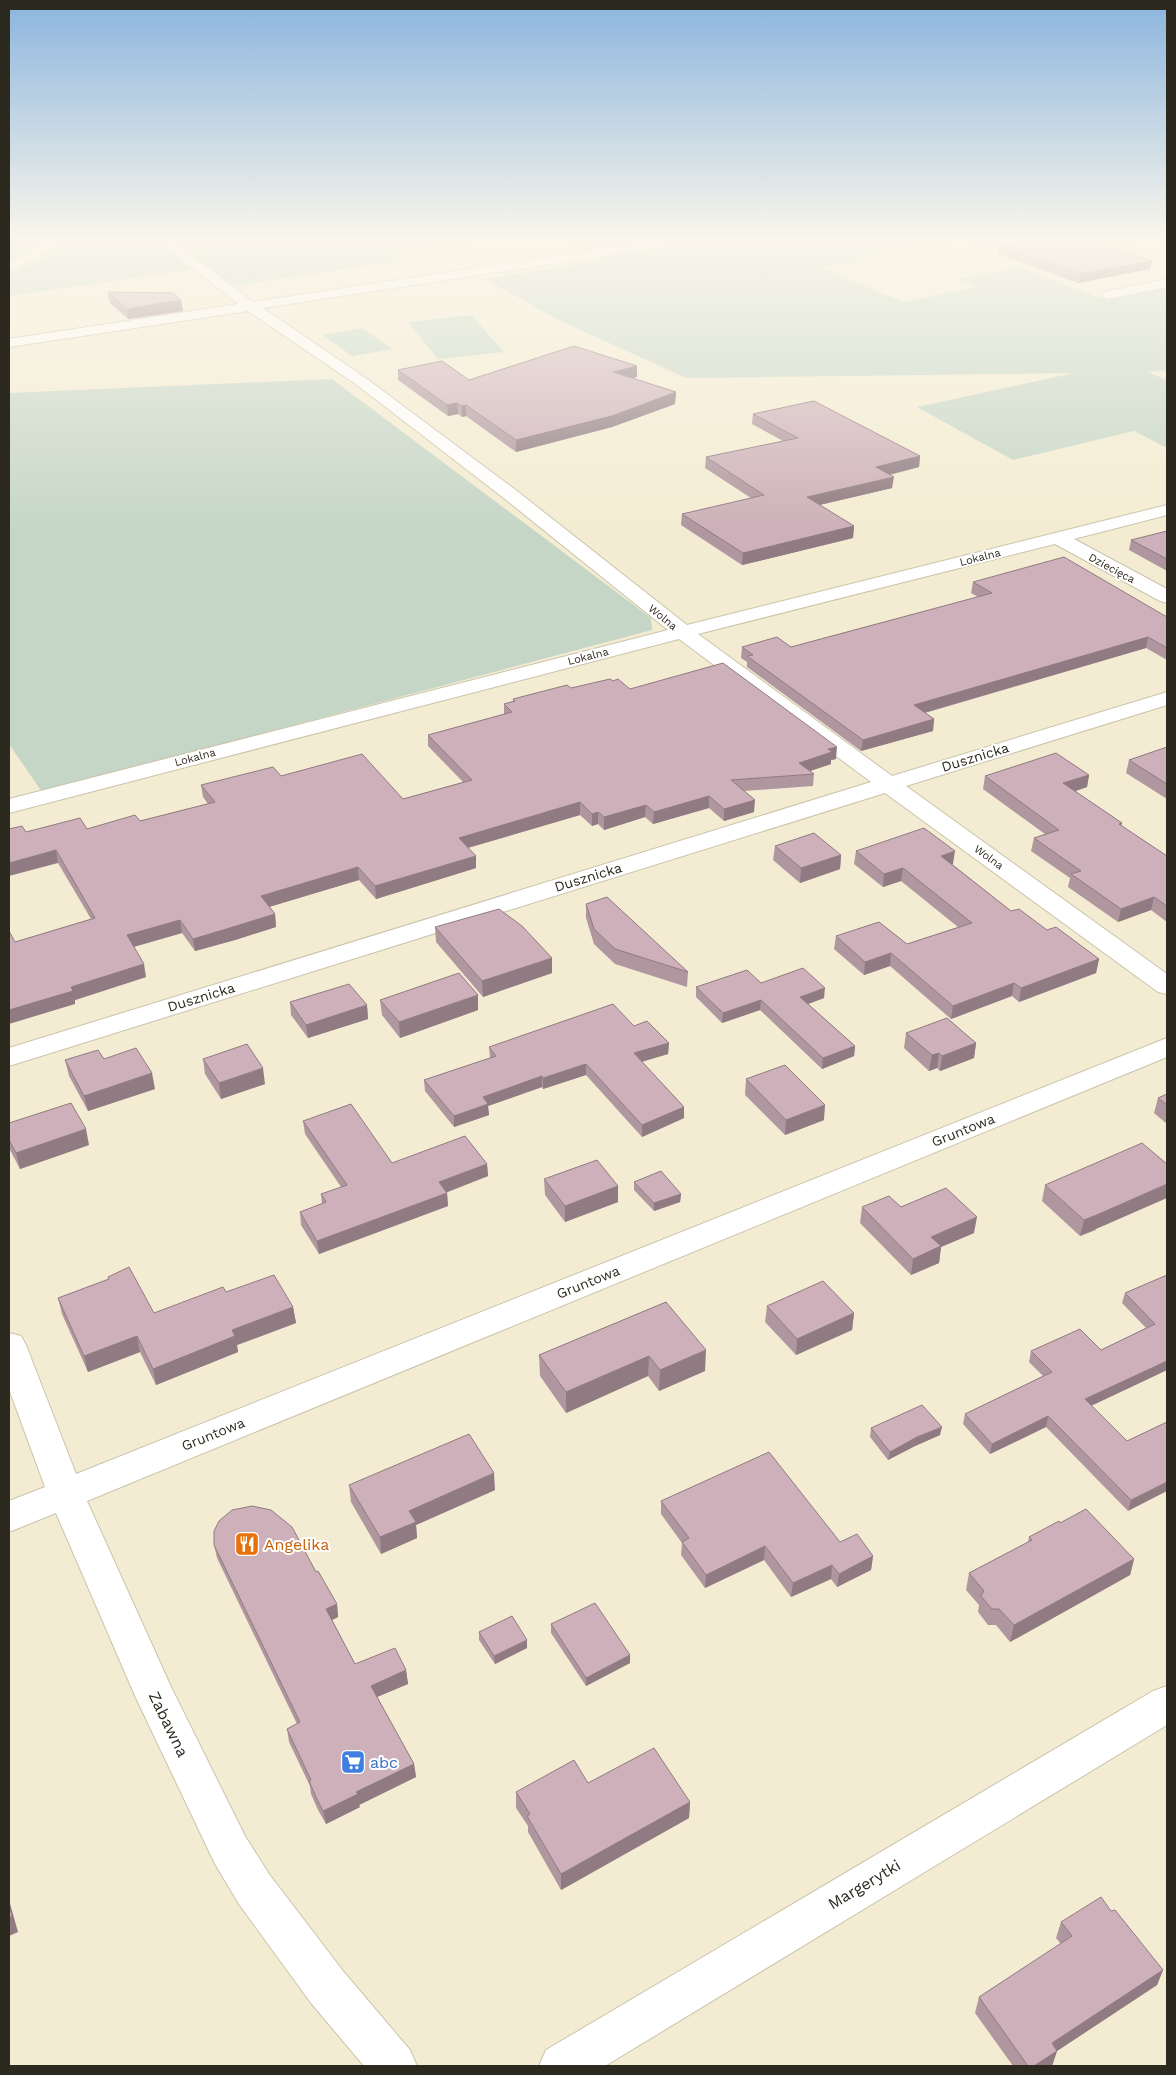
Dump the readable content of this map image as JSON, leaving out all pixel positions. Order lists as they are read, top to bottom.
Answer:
{
  "streets": {
    "street": [
      "Lokalna",
      "Dziecięca",
      "Wolna",
      "Dusznicka",
      "Gruntowa",
      "Zabawna",
      "Margerytki"
    ]
  },
  "crossings": [
    ["Lokalna", "Dziecięca"],
    ["Lokalna", "Wolna"],
    ["Wolna", "Dusznicka"],
    ["Gruntowa", "Zabawna"]
  ],
  "places": {
    "restaurant": ["Angelika"],
    "supermarket": ["abc"]
  }
}
